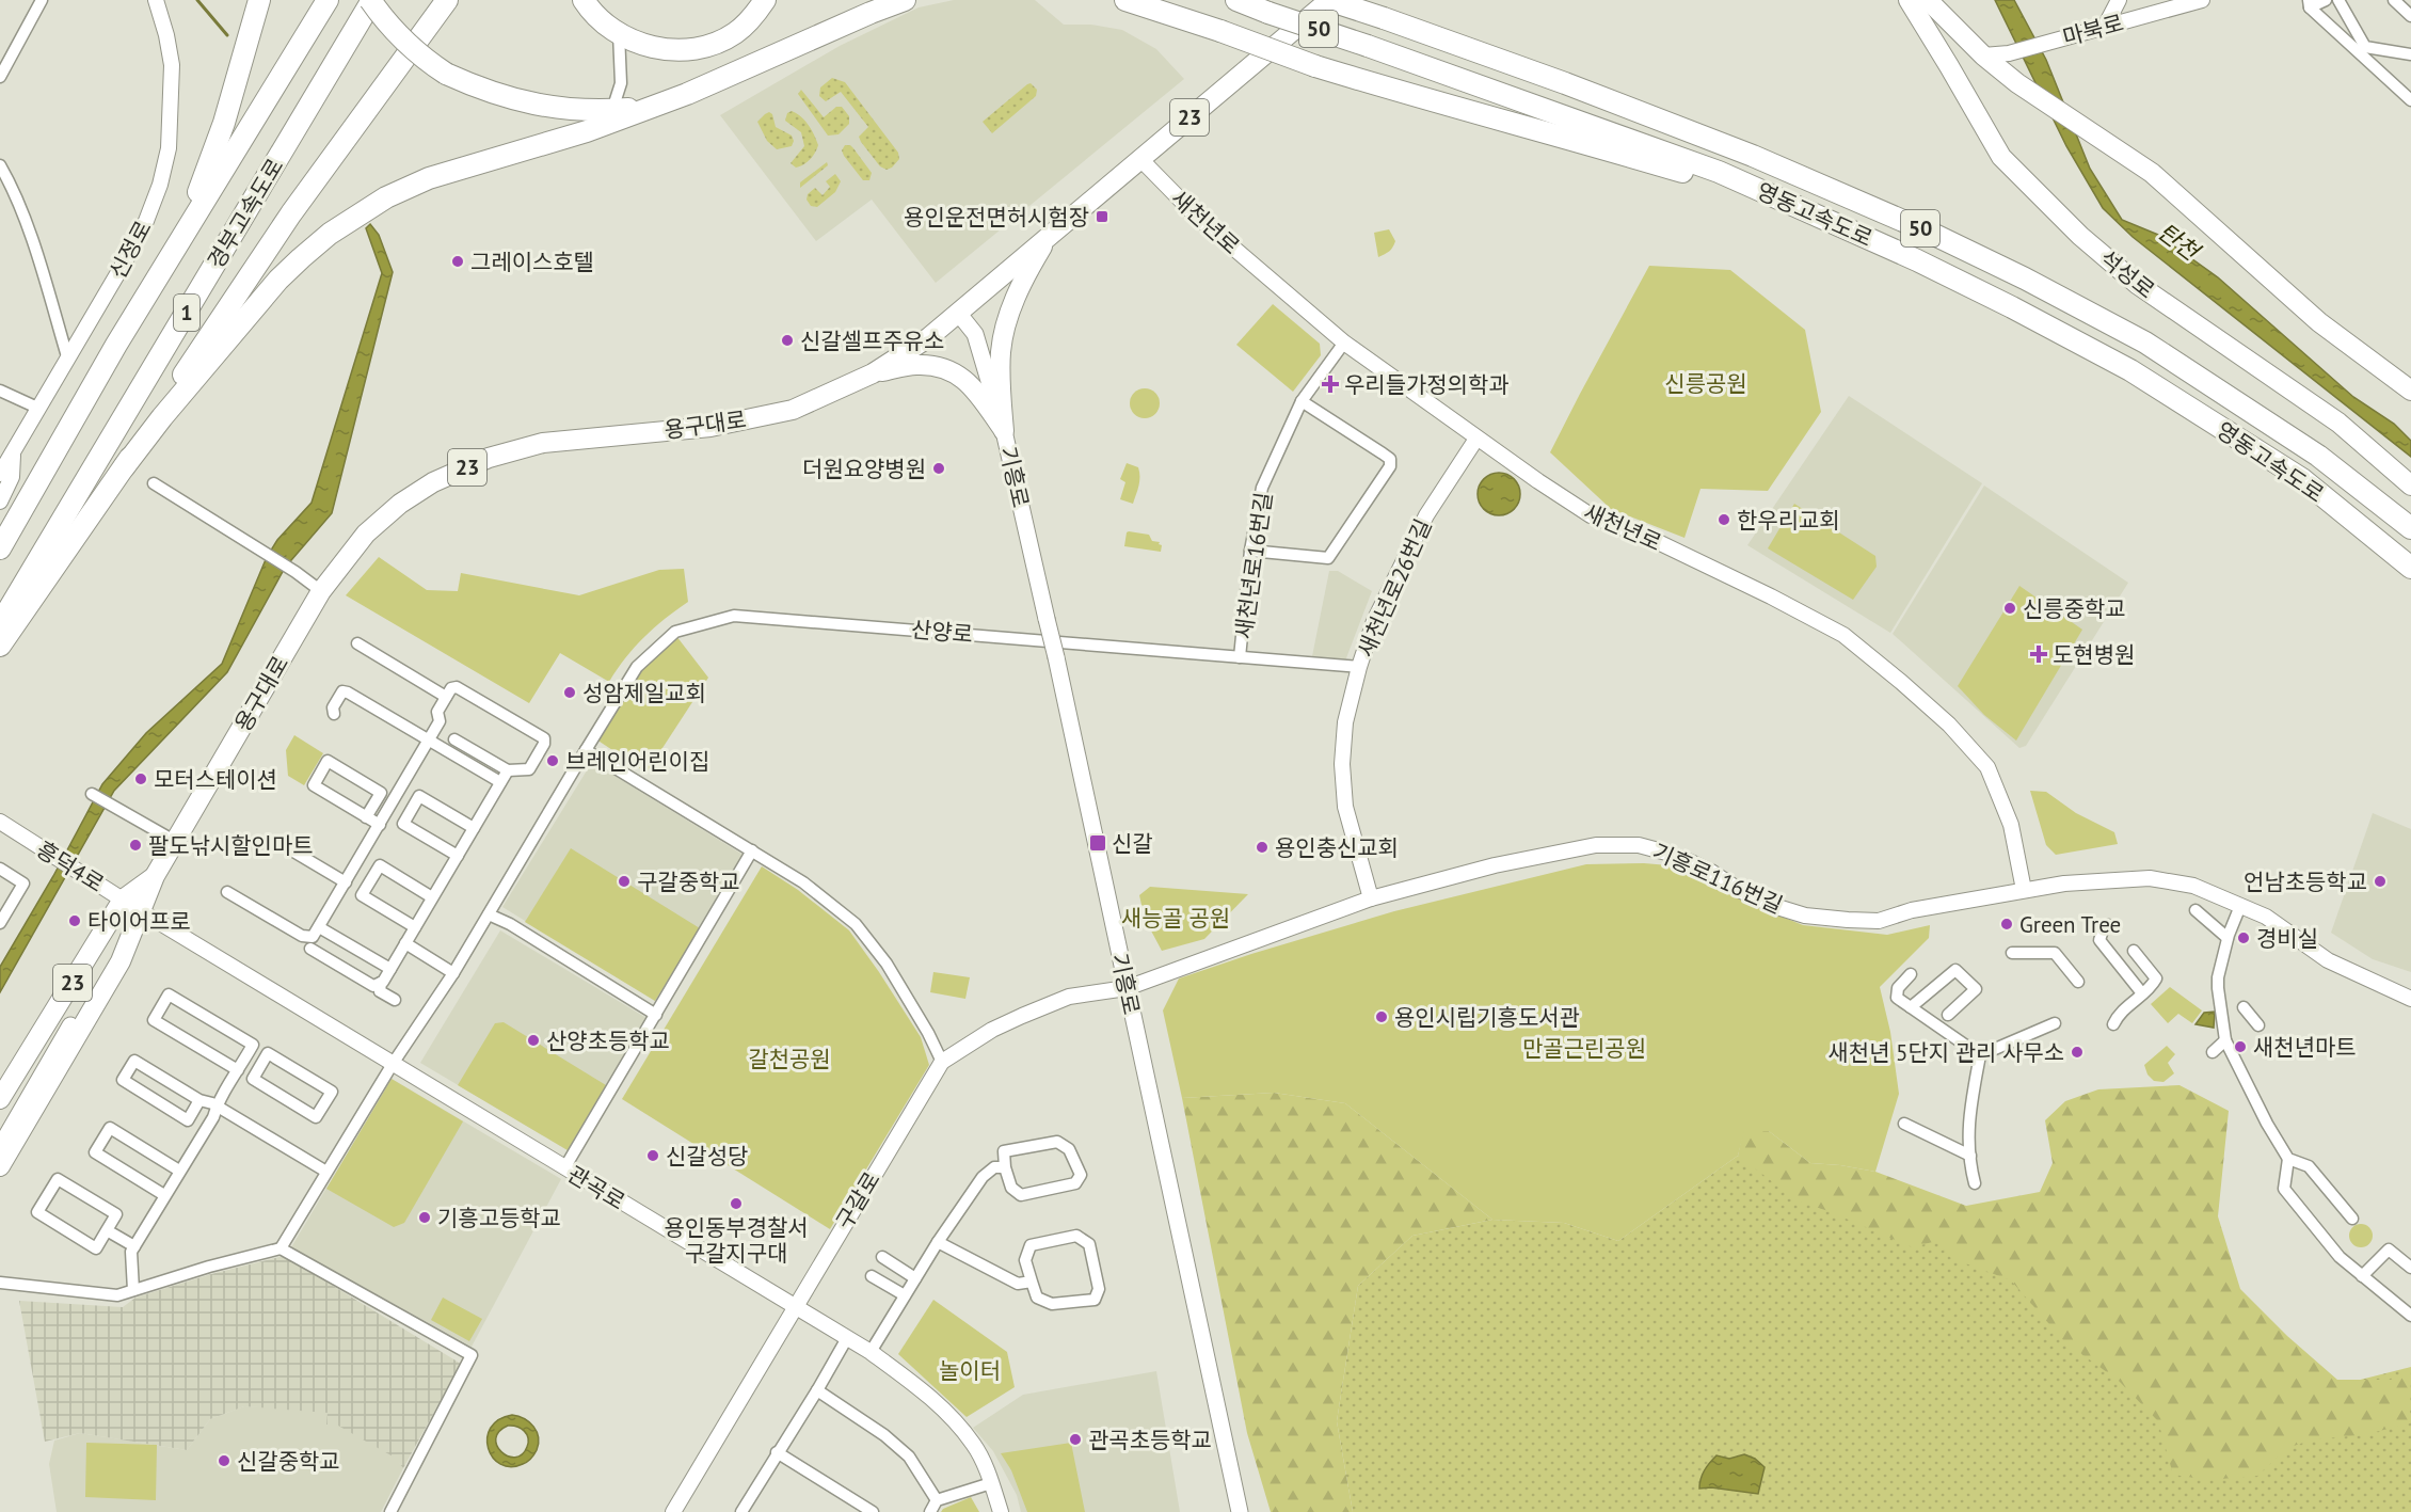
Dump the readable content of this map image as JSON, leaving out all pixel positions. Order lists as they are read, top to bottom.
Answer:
{
  "streets": {
    "highway": [
      "50",
      "경부고속도로",
      "영동고속도로",
      "1"
    ],
    "main road": [
      "23",
      "석성로",
      "용구대로",
      "기흥로"
    ],
    "street": [
      "마북로",
      "새천년로",
      "신정로",
      "새천년로16번길",
      "새천년로26번길",
      "산양로",
      "흥덕4로",
      "기흥로116번길",
      "관곡로",
      "구갈로"
    ]
  },
  "crossings": [
    ["23", "용구대로"],
    ["영동고속도로", "용구대로"],
    ["새천년로", "용구대로"],
    ["새천년로", "새천년로16번길"],
    ["새천년로", "새천년로26번길"],
    ["새천년로", "기흥로116번길"],
    ["용구대로", "기흥로"],
    ["용구대로", "흥덕4로"],
    ["용구대로", "관곡로"],
    ["기흥로", "기흥로116번길"],
    ["기흥로", "구갈로"],
    ["새천년로16번길", "산양로"],
    ["새천년로26번길", "산양로"],
    ["새천년로26번길", "기흥로116번길"],
    ["산양로", "관곡로"],
    ["흥덕4로", "관곡로"],
    ["기흥로116번길", "구갈로"],
    ["관곡로", "구갈로"]
  ],
  "water": ["탄천"],
  "parks": [
    "신릉공원",
    "새능골 공원",
    "만골근린공원",
    "갈천공원",
    "놀이터"
  ],
  "places": {
    "transit": ["용인운전면허시험장", "신갈"],
    "other": [
      "그레이스호텔",
      "신갈셀프주유소",
      "더원요양병원",
      "한우리교회",
      "신릉중학교",
      "성암제일교회",
      "브레인어린이집",
      "모터스테이션",
      "팔도낚시할인마트",
      "용인충신교회",
      "구갈중학교",
      "언남초등학교",
      "타이어프로",
      "Green Tree",
      "경비실",
      "용인시립기흥도서관",
      "산양초등학교",
      "새천년마트",
      "새천년 5단지 관리 사무소",
      "신갈성당",
      "용인동부경찰서 구갈지구대",
      "기흥고등학교",
      "관곡초등학교",
      "신갈중학교"
    ],
    "health": ["우리들가정의학과", "도현병원"]
  }
}
